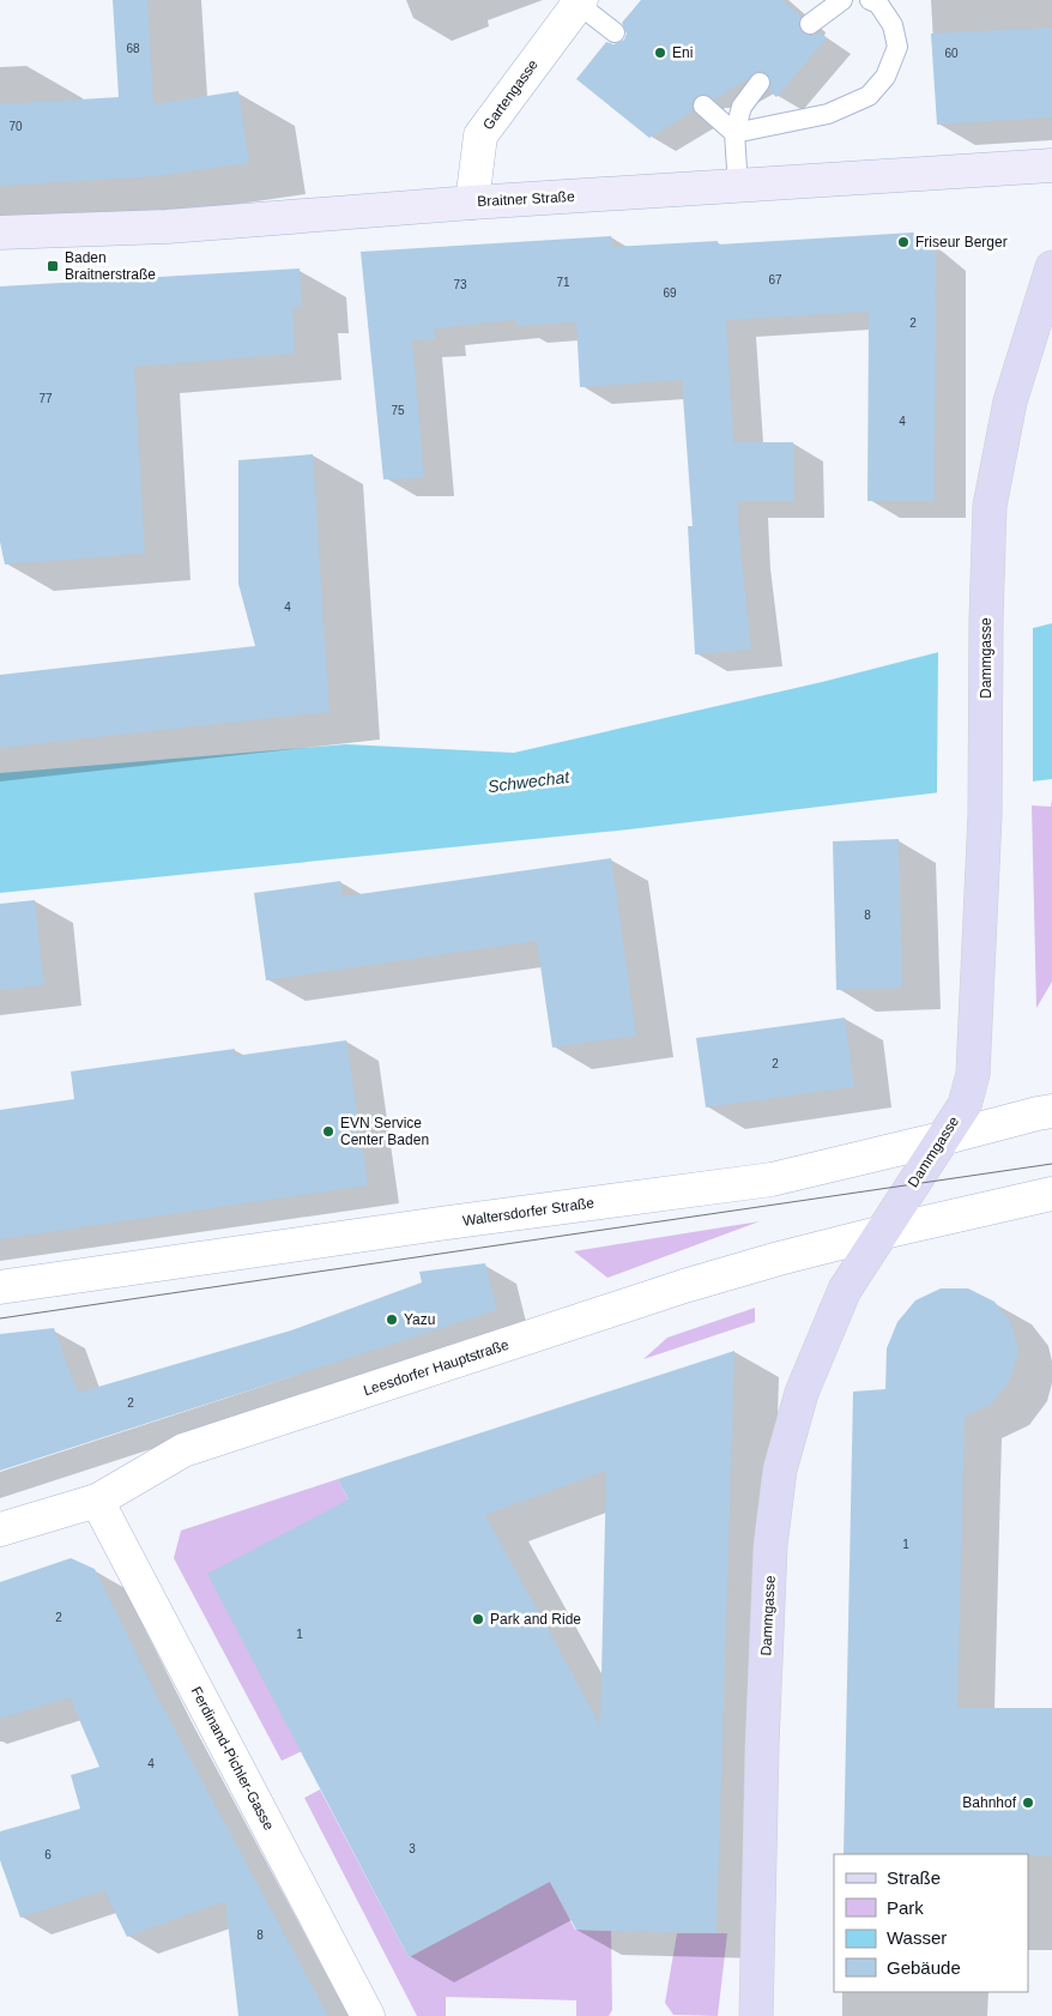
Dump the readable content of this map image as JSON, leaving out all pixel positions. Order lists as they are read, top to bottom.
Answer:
{
  "streets": {
    "main road": ["Braitner Straße", "Dammgasse"],
    "street": [
      "Gartengasse",
      "Waltersdorfer Straße",
      "Leesdorfer Hauptstraße",
      "Ferdinand-Pichler-Gasse"
    ]
  },
  "crossings": [
    ["Gartengasse", "Braitner Straße"],
    ["Dammgasse", "Waltersdorfer Straße"],
    ["Dammgasse", "Leesdorfer Hauptstraße"],
    ["Leesdorfer Hauptstraße", "Ferdinand-Pichler-Gasse"]
  ],
  "water": ["Schwechat"],
  "places": {
    "other": [
      "Eni",
      "Friseur Berger",
      "EVN Service Center Baden",
      "Yazu",
      "Park and Ride",
      "Bahnhof"
    ],
    "transit": ["Baden Braitnerstraße"]
  },
  "house_numbers": [
    "68",
    "60",
    "70",
    "67",
    "71",
    "73",
    "69",
    "2",
    "77",
    "75",
    "4",
    "4",
    "8",
    "2",
    "2",
    "1",
    "2",
    "1",
    "4",
    "3",
    "6",
    "8"
  ],
  "legend": [
    "Straße",
    "Park",
    "Wasser",
    "Gebäude"
  ]
}
